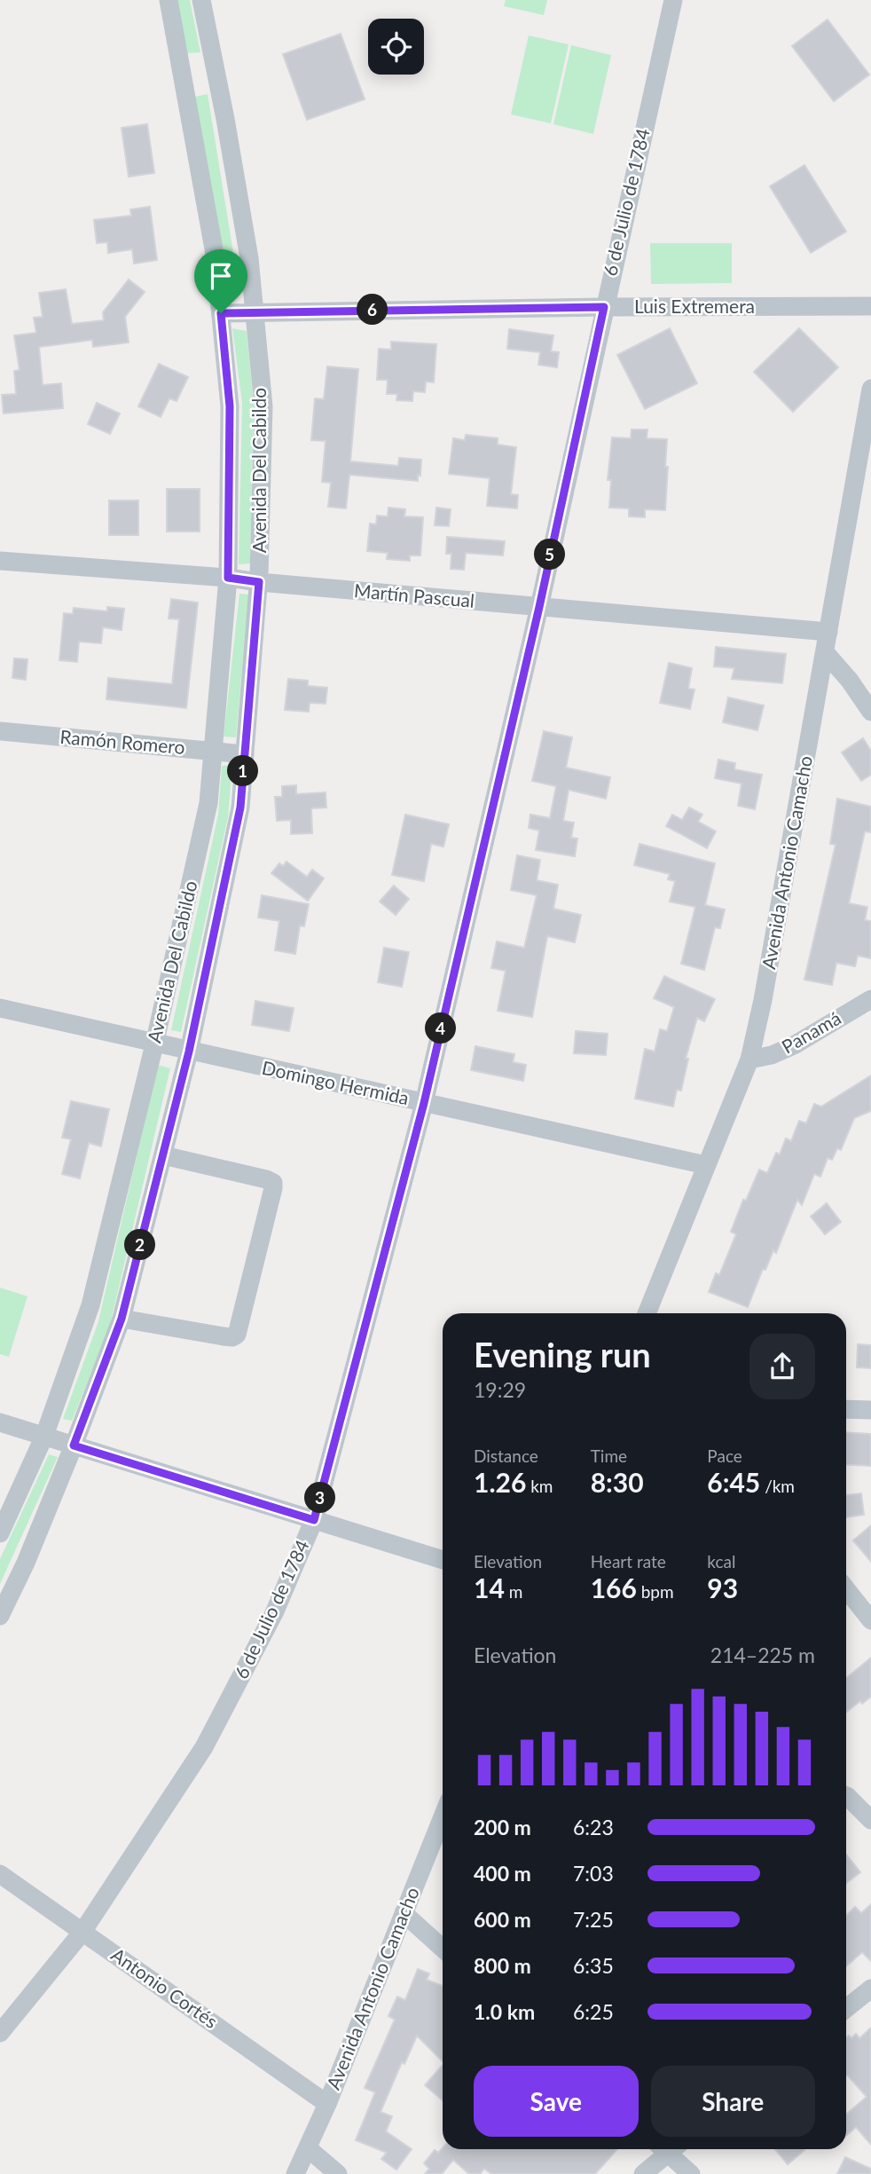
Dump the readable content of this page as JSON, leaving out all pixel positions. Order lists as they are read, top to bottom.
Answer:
{
  "streets": {
    "street": [
      "6 de Julio de 1784",
      "Luis Extremera",
      "Avenida Del Cabildo",
      "Martín Pascual",
      "Ramón Romero",
      "Avenida Antonio Camacho",
      "Panamá",
      "Domingo Hermida",
      "Antonio Cortés"
    ]
  },
  "crossings": [
    ["6 de Julio de 1784", "Luis Extremera"],
    ["6 de Julio de 1784", "Martín Pascual"],
    ["6 de Julio de 1784", "Domingo Hermida"],
    ["6 de Julio de 1784", "Antonio Cortés"],
    ["Luis Extremera", "Avenida Del Cabildo"],
    ["Avenida Del Cabildo", "Martín Pascual"],
    ["Avenida Del Cabildo", "Ramón Romero"],
    ["Avenida Del Cabildo", "Domingo Hermida"],
    ["Martín Pascual", "Avenida Antonio Camacho"],
    ["Avenida Antonio Camacho", "Panamá"],
    ["Avenida Antonio Camacho", "Domingo Hermida"],
    ["Avenida Antonio Camacho", "Antonio Cortés"]
  ],
  "page": {
    "pins": [
      "6",
      "5",
      "1",
      "4",
      "2",
      "3"
    ],
    "heading": ["Evening run", "19:29"],
    "stats": [
      ["Distance", "1.26 km"],
      ["Time", "8:30"],
      ["Pace", "6:45 /km"],
      ["Elevation", "14 m"],
      ["Heart rate", "166 bpm"],
      ["kcal", "93"]
    ],
    "chart": ["Elevation", "214–225 m"],
    "list": [
      {
        "name": "200 m",
        "note": "6:23"
      },
      {
        "name": "400 m",
        "note": "7:03"
      },
      {
        "name": "600 m",
        "note": "7:25"
      },
      {
        "name": "800 m",
        "note": "6:35"
      },
      {
        "name": "1.0 km",
        "note": "6:25"
      }
    ],
    "buttons": ["Save", "Share"]
  }
}
